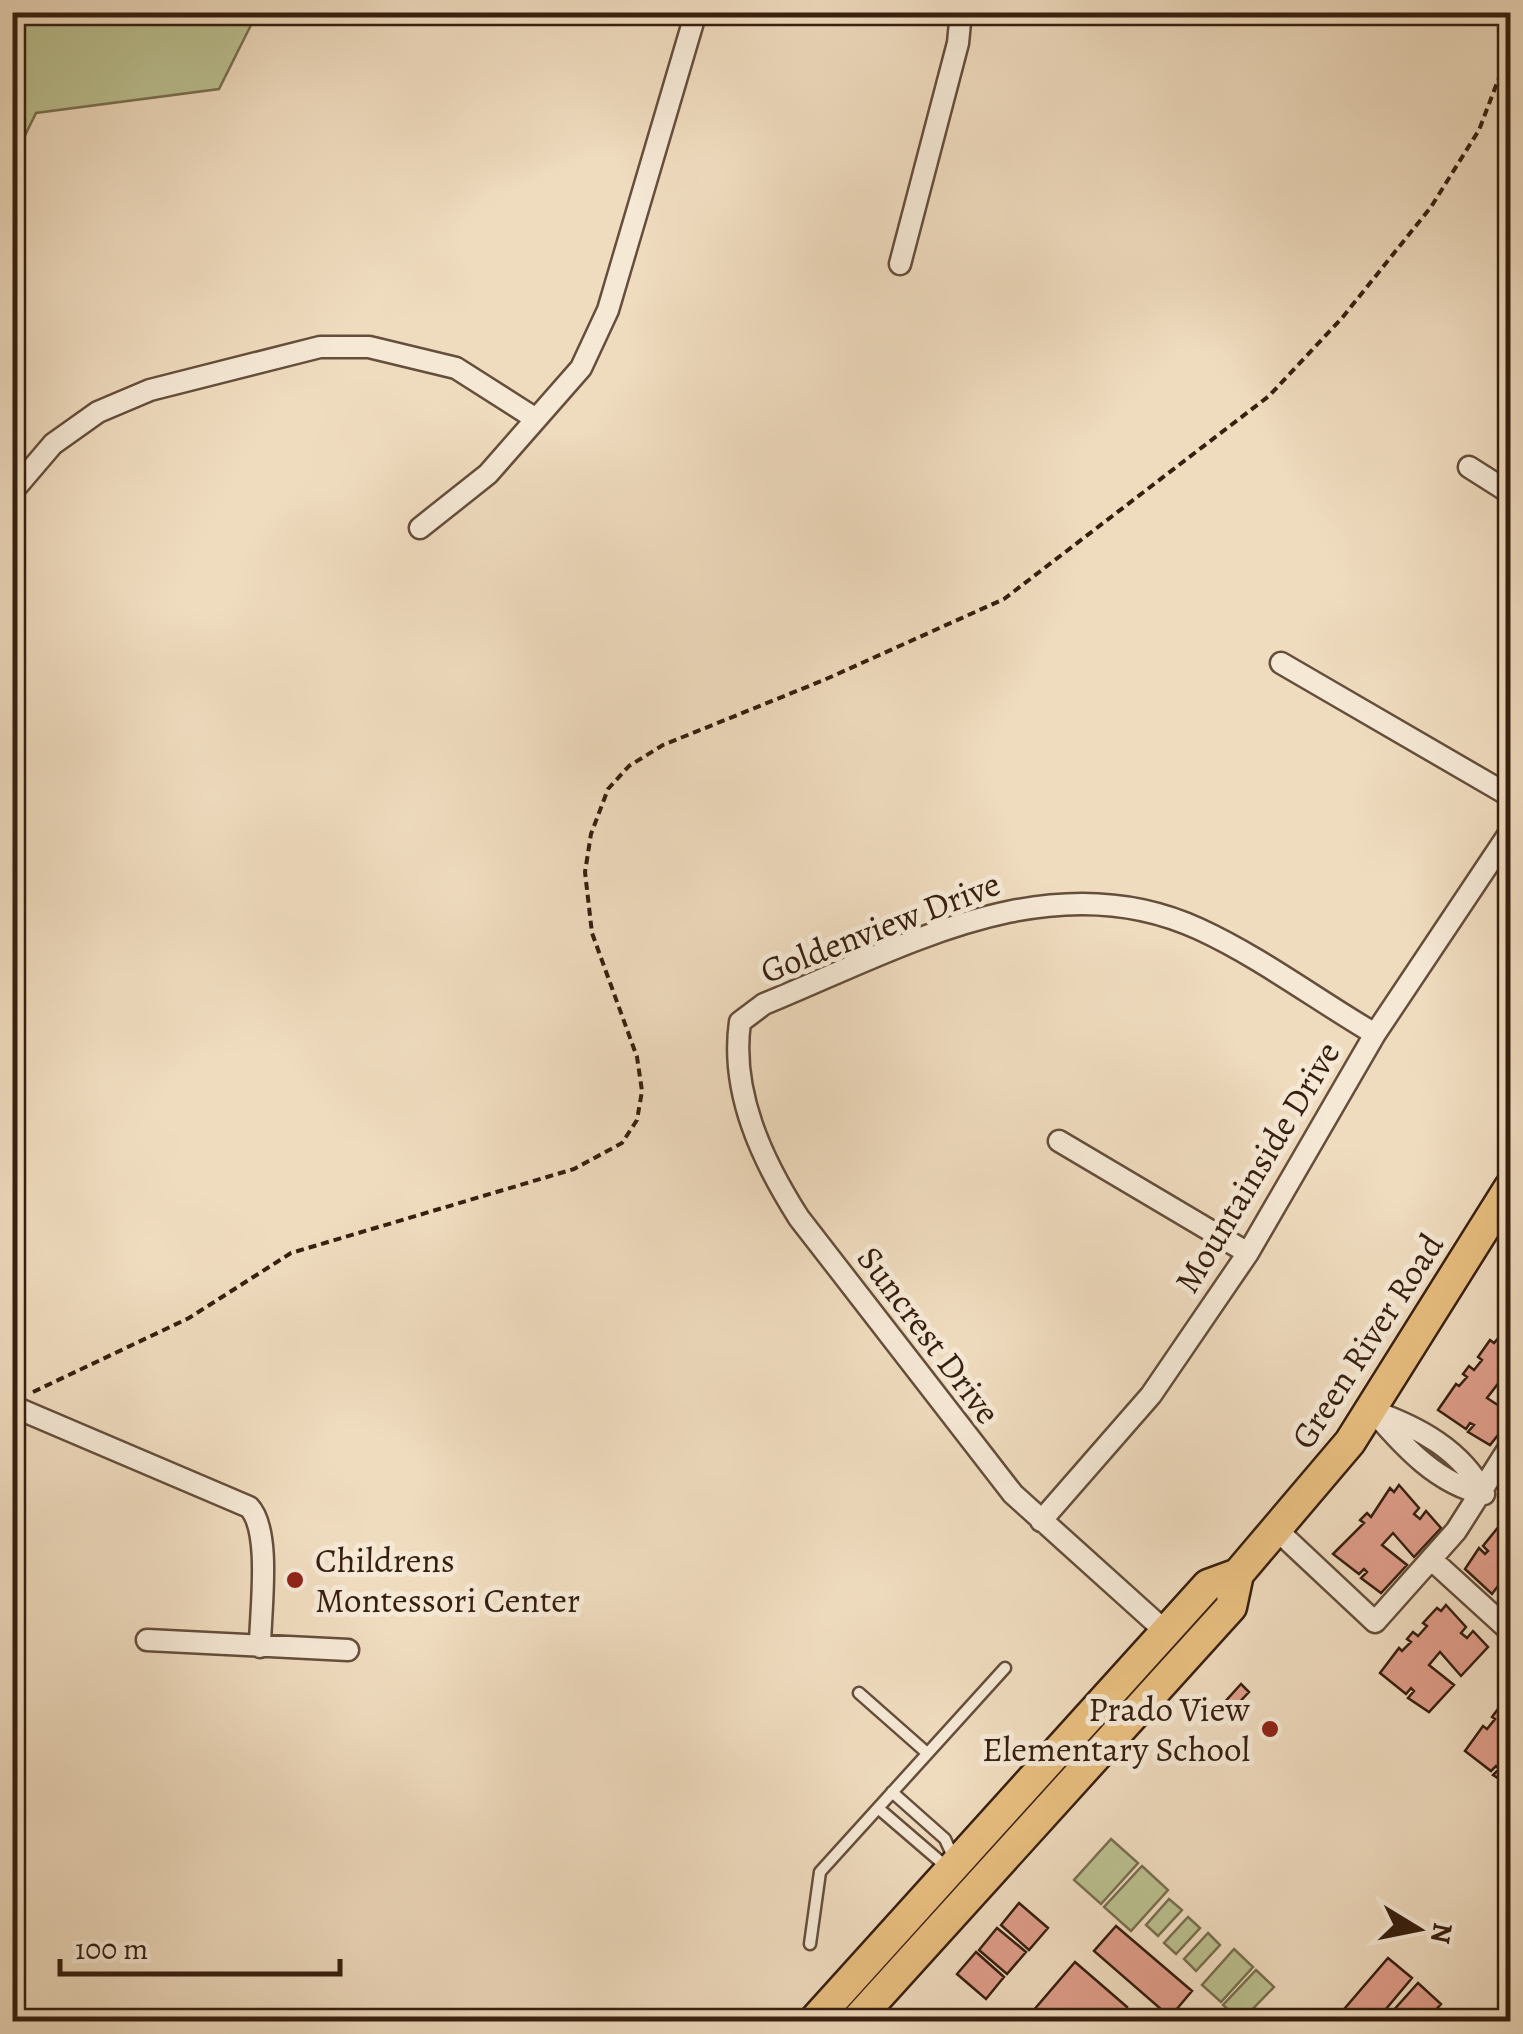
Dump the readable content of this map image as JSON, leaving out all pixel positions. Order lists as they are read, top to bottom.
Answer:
{
  "streets": {
    "main road": ["Green River Road"],
    "street": ["Goldenview Drive", "Mountainside Drive", "Suncrest Drive"]
  },
  "crossings": [
    ["Goldenview Drive", "Mountainside Drive"],
    ["Goldenview Drive", "Suncrest Drive"],
    ["Mountainside Drive", "Suncrest Drive"],
    ["Suncrest Drive", "Green River Road"]
  ],
  "places": ["Childrens Montessori Center", "Prado View Elementary School"],
  "scale_bar": "100 m",
  "north": "right"
}
